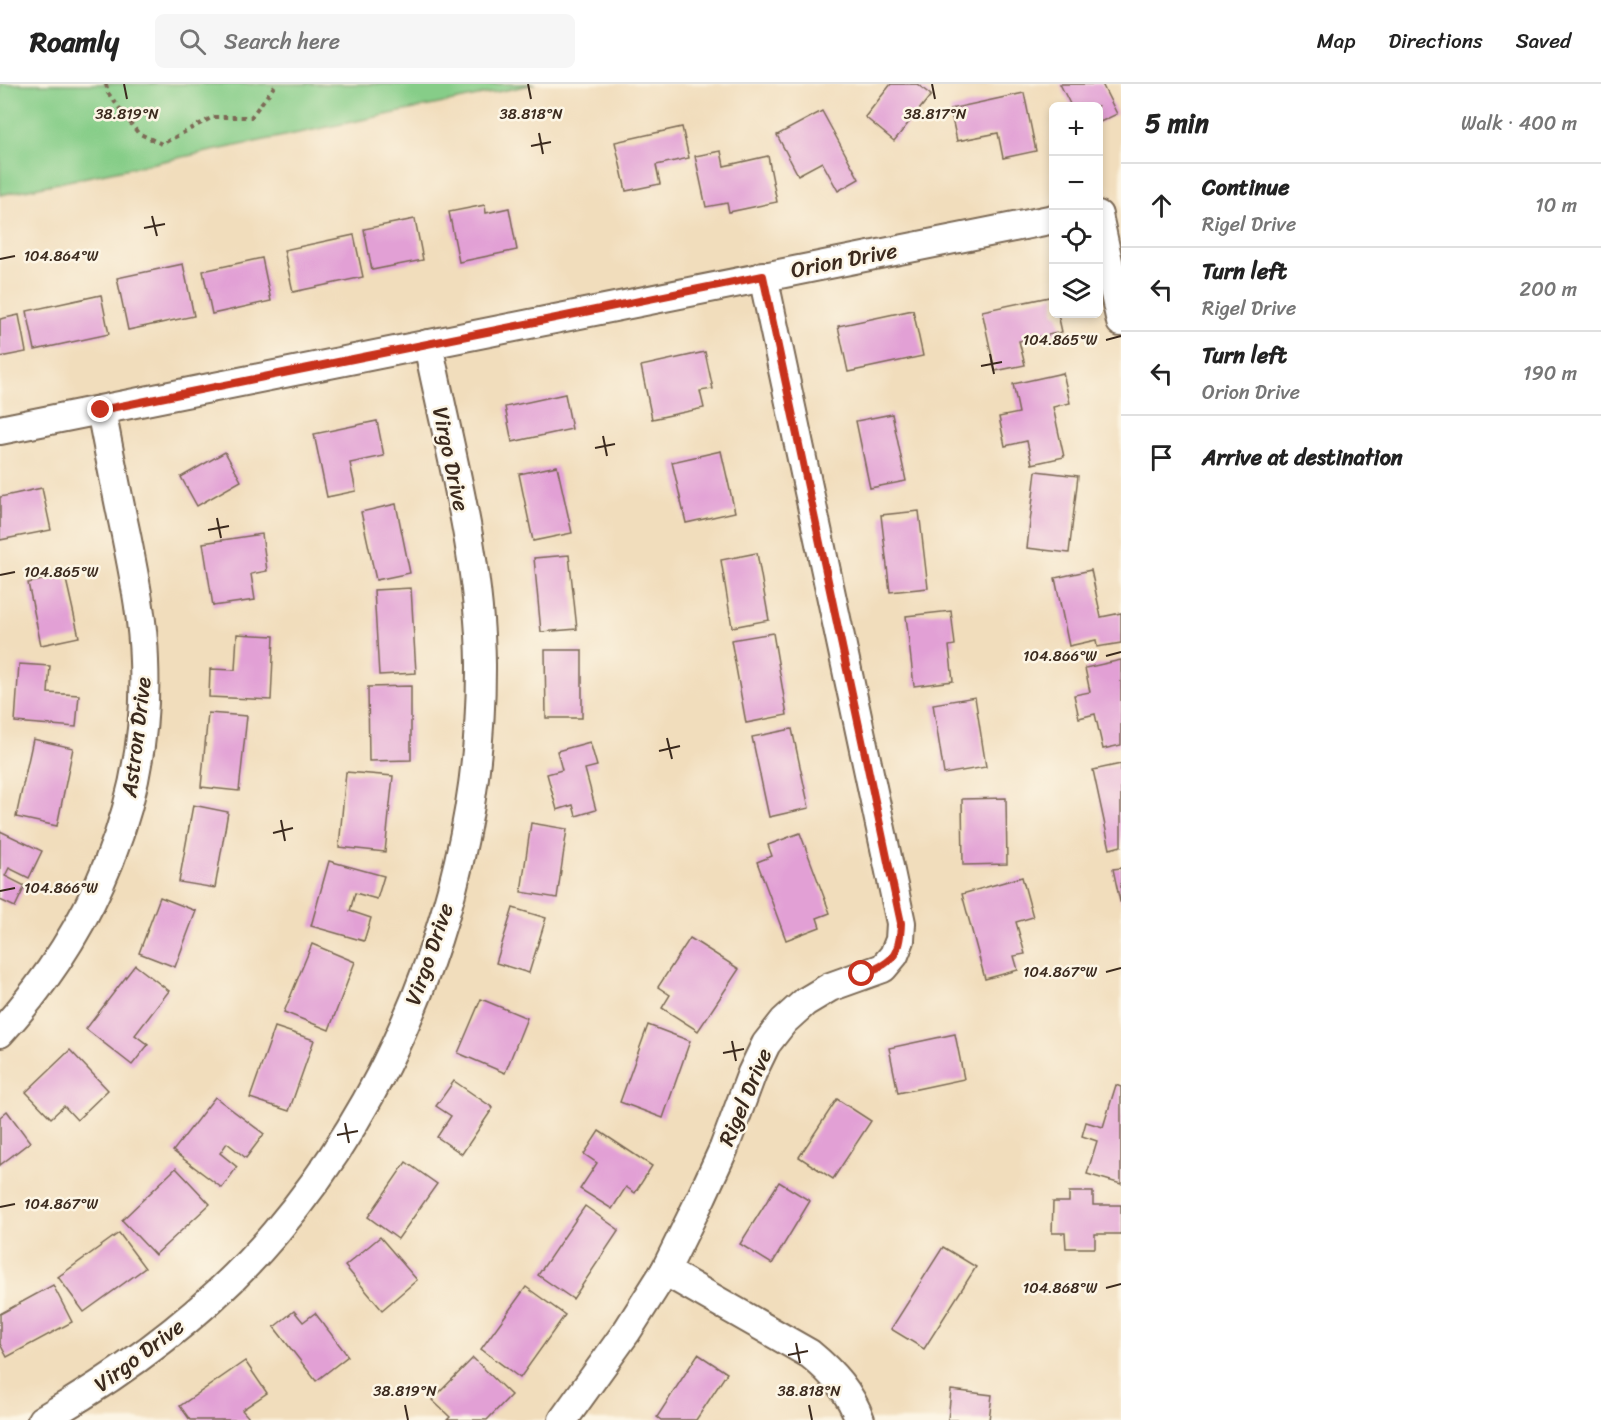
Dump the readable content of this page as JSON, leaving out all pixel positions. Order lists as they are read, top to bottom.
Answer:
{
  "streets": {
    "street": [
      "Orion Drive",
      "Virgo Drive",
      "Astron Drive",
      "Rigel Drive"
    ]
  },
  "crossings": [
    ["Orion Drive", "Virgo Drive"],
    ["Orion Drive", "Astron Drive"],
    ["Orion Drive", "Rigel Drive"]
  ],
  "page": {
    "header": "Roamly",
    "search": "Search here",
    "nav": ["Map", "Directions", "Saved"],
    "heading": ["5 min", "Walk · 400 m"],
    "map_buttons": ["+", "−"],
    "list": [
      ["Continue", "Rigel Drive", "10 m"],
      ["Turn left", "Rigel Drive", "200 m"],
      ["Turn left", "Orion Drive", "190 m"],
      "Arrive at destination"
    ]
  },
  "coordinates": [
    "38.819°N",
    "38.818°N",
    "38.817°N",
    "104.864°W",
    "104.865°W",
    "104.866°W",
    "104.867°W",
    "104.868°W"
  ]
}
